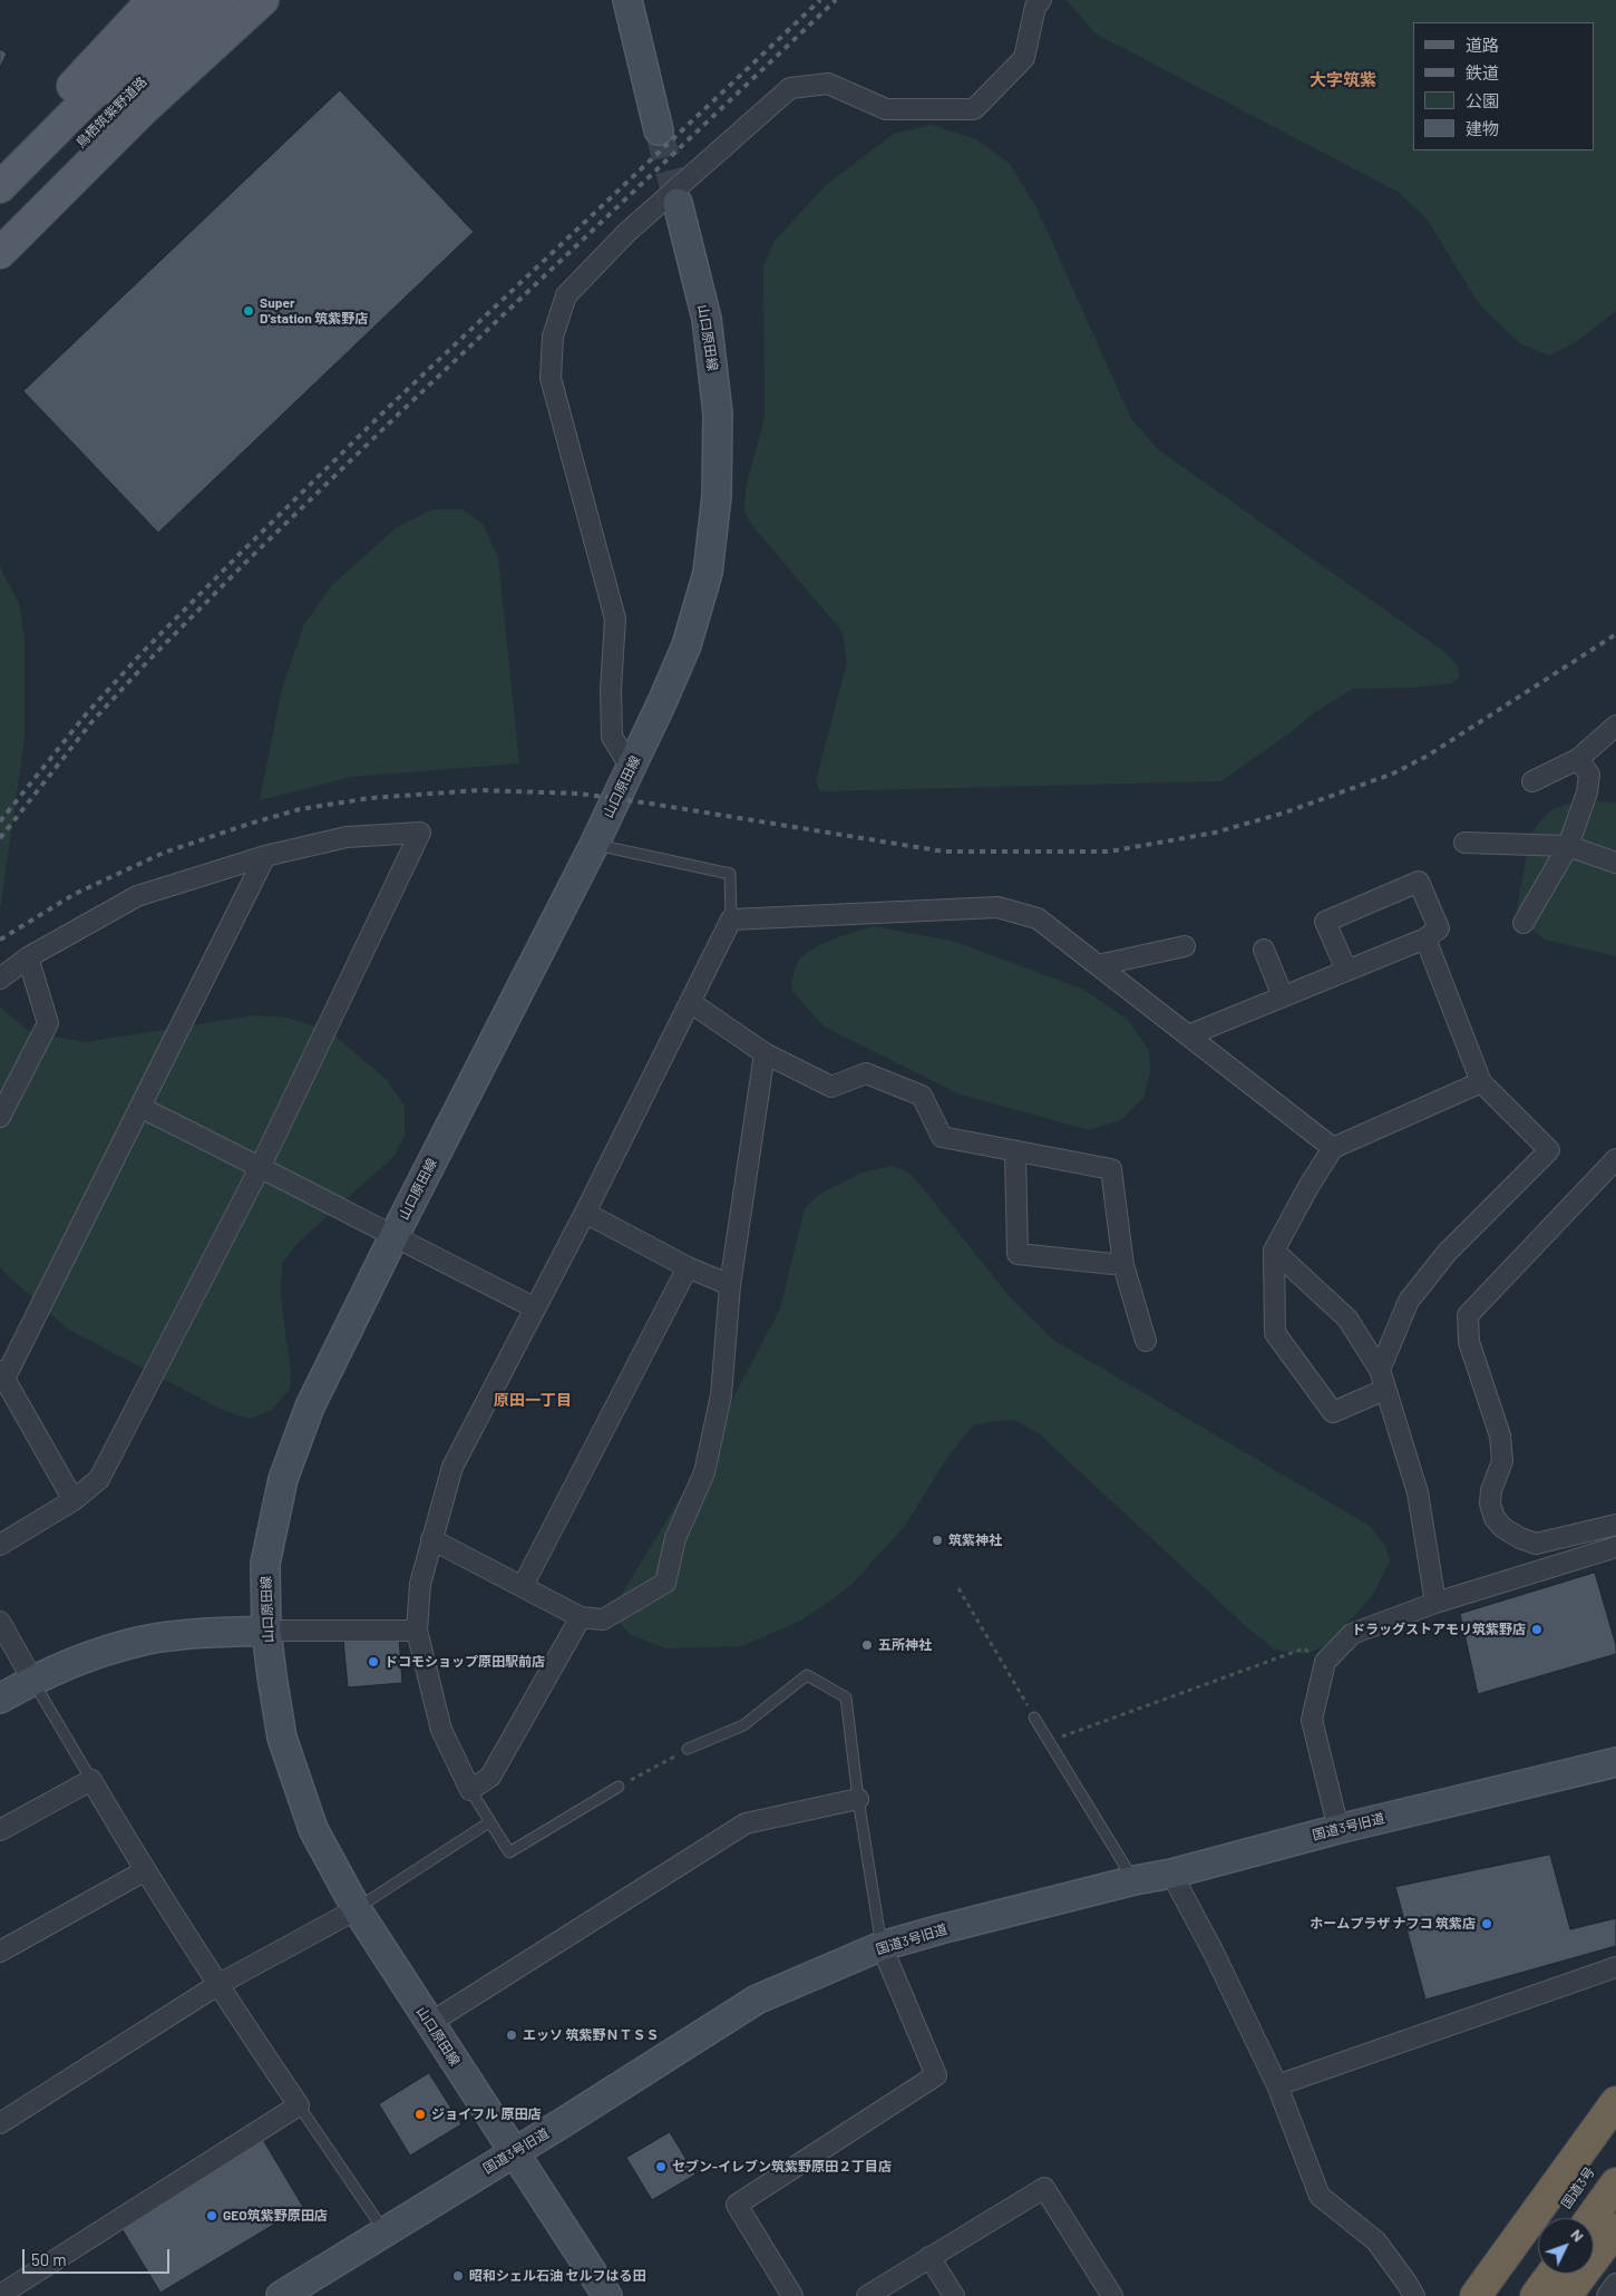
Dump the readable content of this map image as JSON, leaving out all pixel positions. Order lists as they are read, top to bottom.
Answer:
{
  "streets": {
    "highway": ["国道3号"],
    "main road": ["鳥栖筑紫野道路", "山口原田線", "国道3号旧道"]
  },
  "crossings": [
    ["山口原田線", "国道3号旧道"]
  ],
  "districts": ["大字筑紫", "原田一丁目"],
  "places": [
    "Super D'station 筑紫野店",
    "筑紫神社",
    "ドラッグストアモリ筑紫野店",
    "五所神社",
    "ドコモショップ原田駅前店",
    "ホームプラザ ナフコ 筑紫店",
    "エッソ 筑紫野ＮＴＳＳ",
    "ジョイフル 原田店",
    "セブン-イレブン筑紫野原田２丁目店",
    "GEO筑紫野原田店",
    "昭和シェル石油 セルフはる田"
  ],
  "legend": [
    "道路",
    "鉄道",
    "公園",
    "建物"
  ],
  "scale_bar": "50 m",
  "north": "top right"
}
